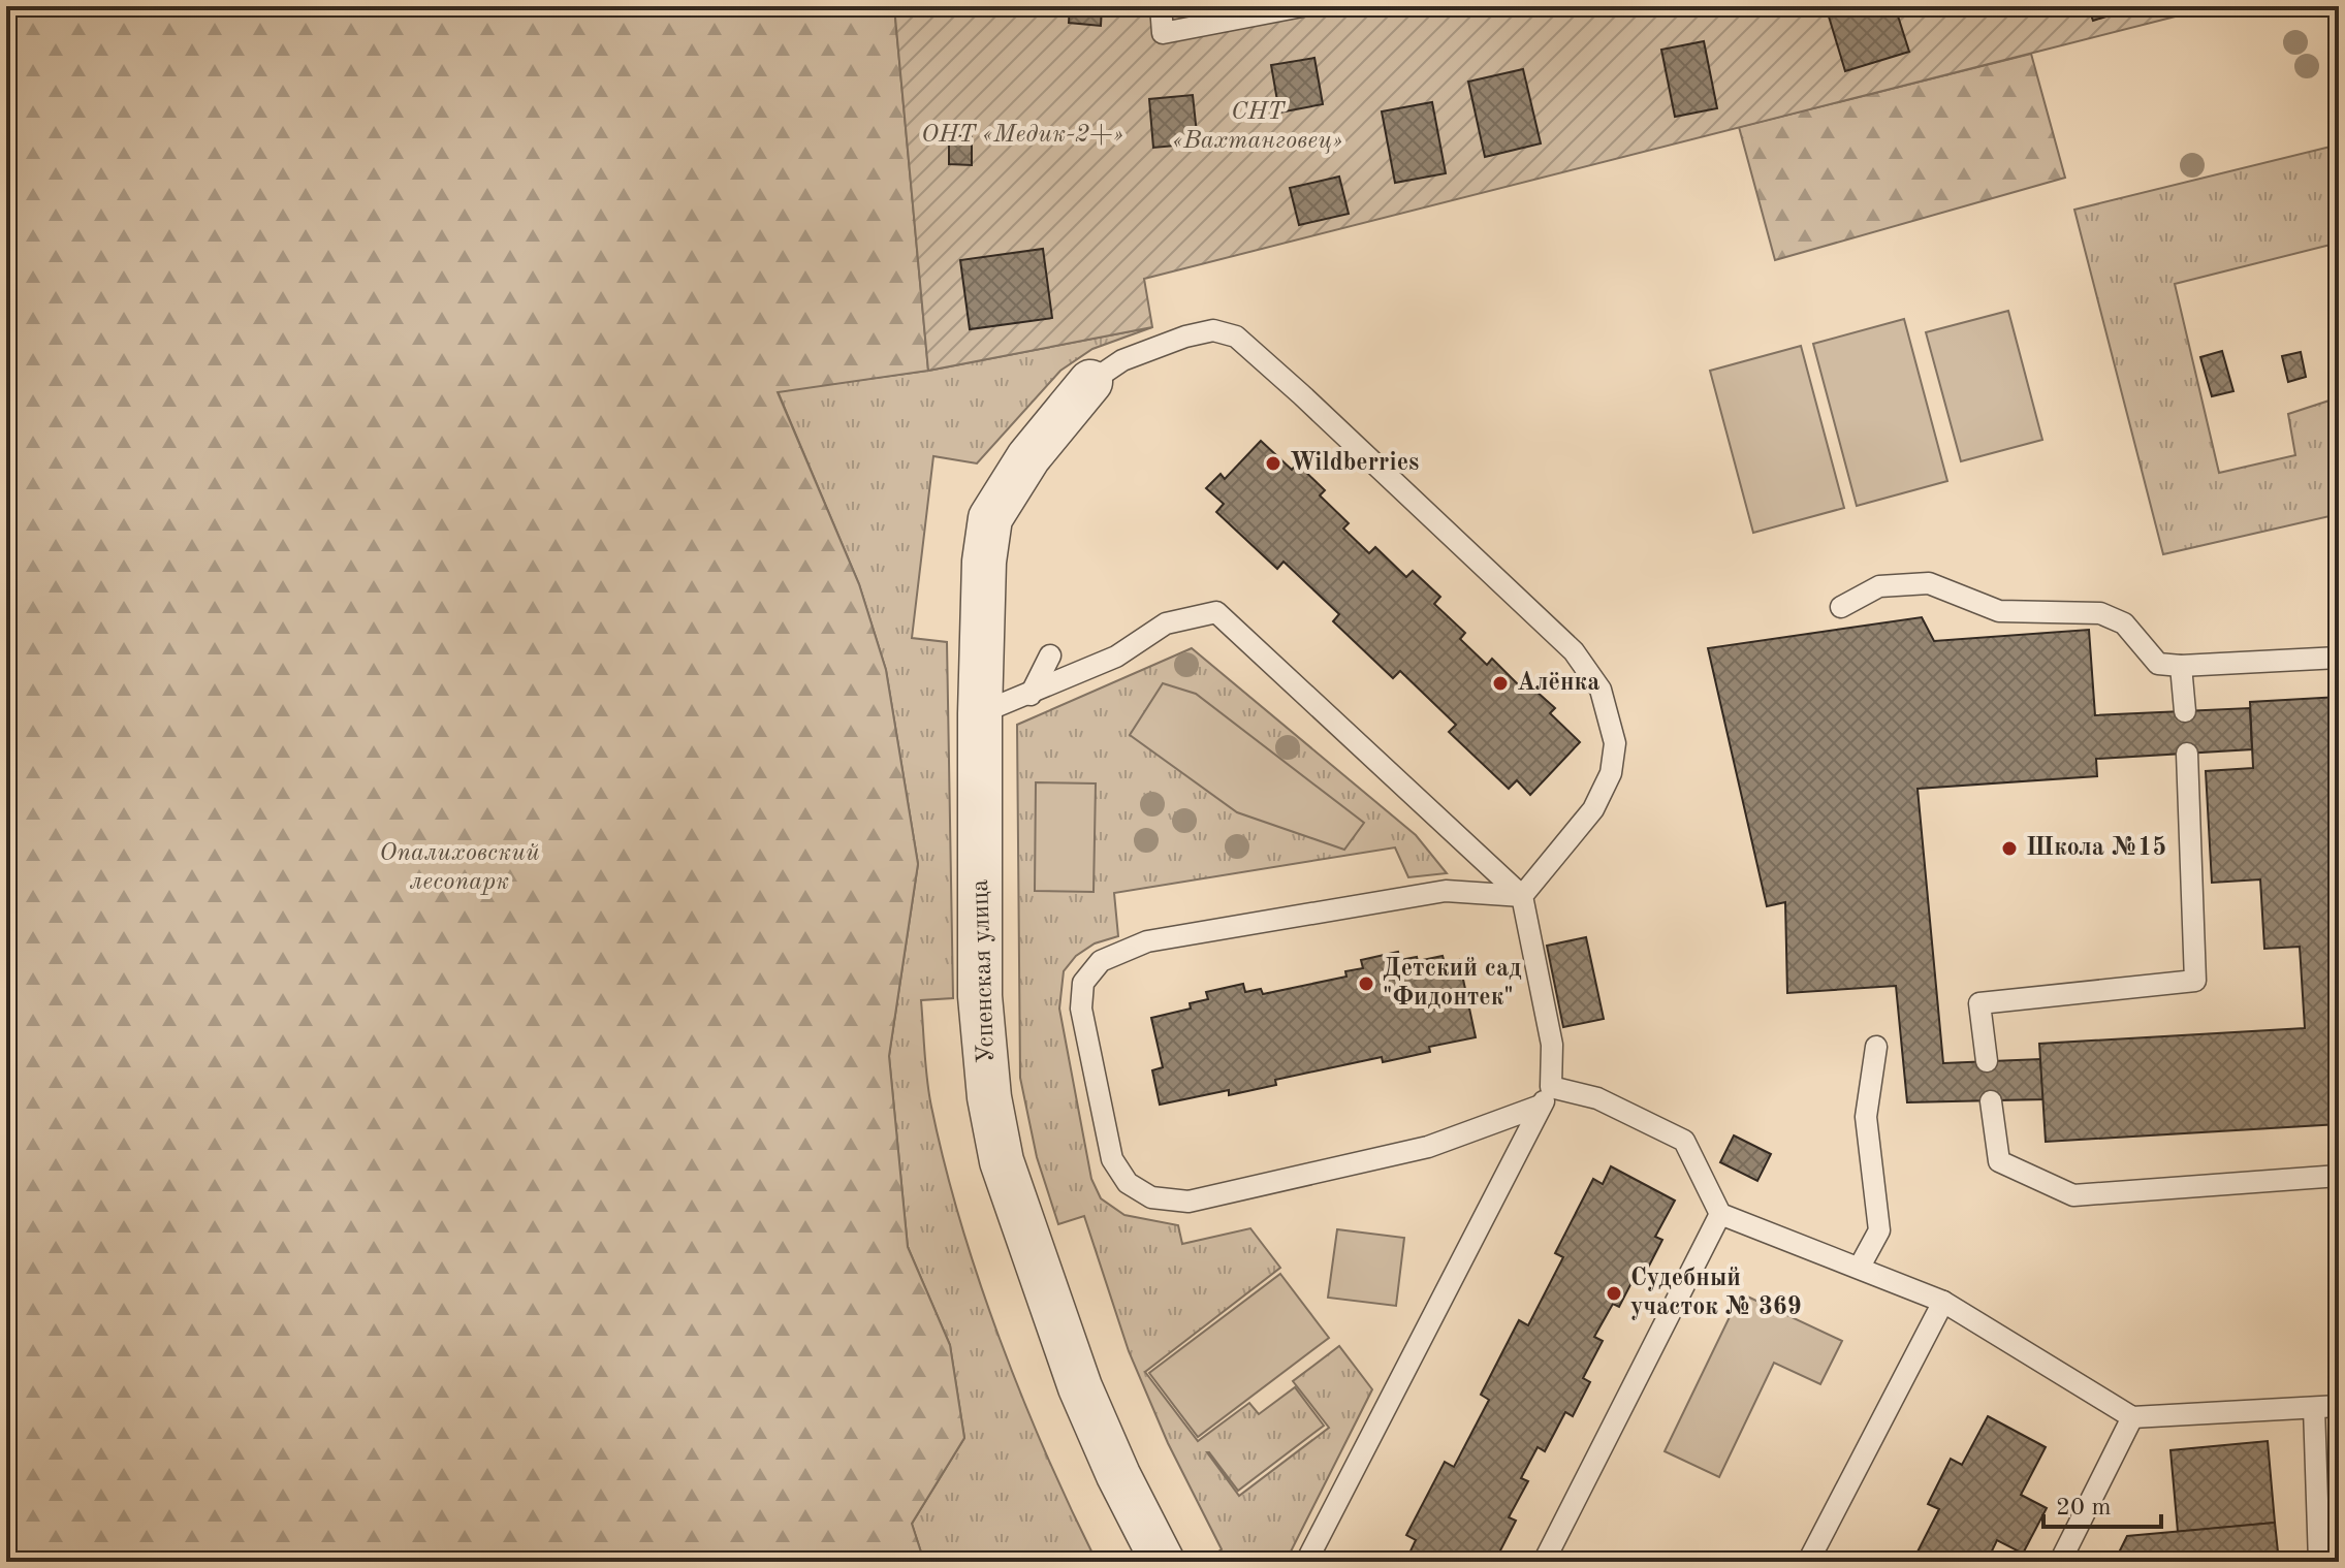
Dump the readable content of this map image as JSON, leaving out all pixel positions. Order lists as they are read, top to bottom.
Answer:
{
  "streets": {
    "street": ["Успенская улица"]
  },
  "parks": ["СНТ «Вахтанговец»", "ОНТ «Медик-2+»", "Опалиховский лесопарк"],
  "places": [
    "Wildberries",
    "Алёнка",
    "Школа №15",
    "Детский сад \"Фидонтек\"",
    "Судебный участок № 369"
  ],
  "scale_bar": "20 m"
}
